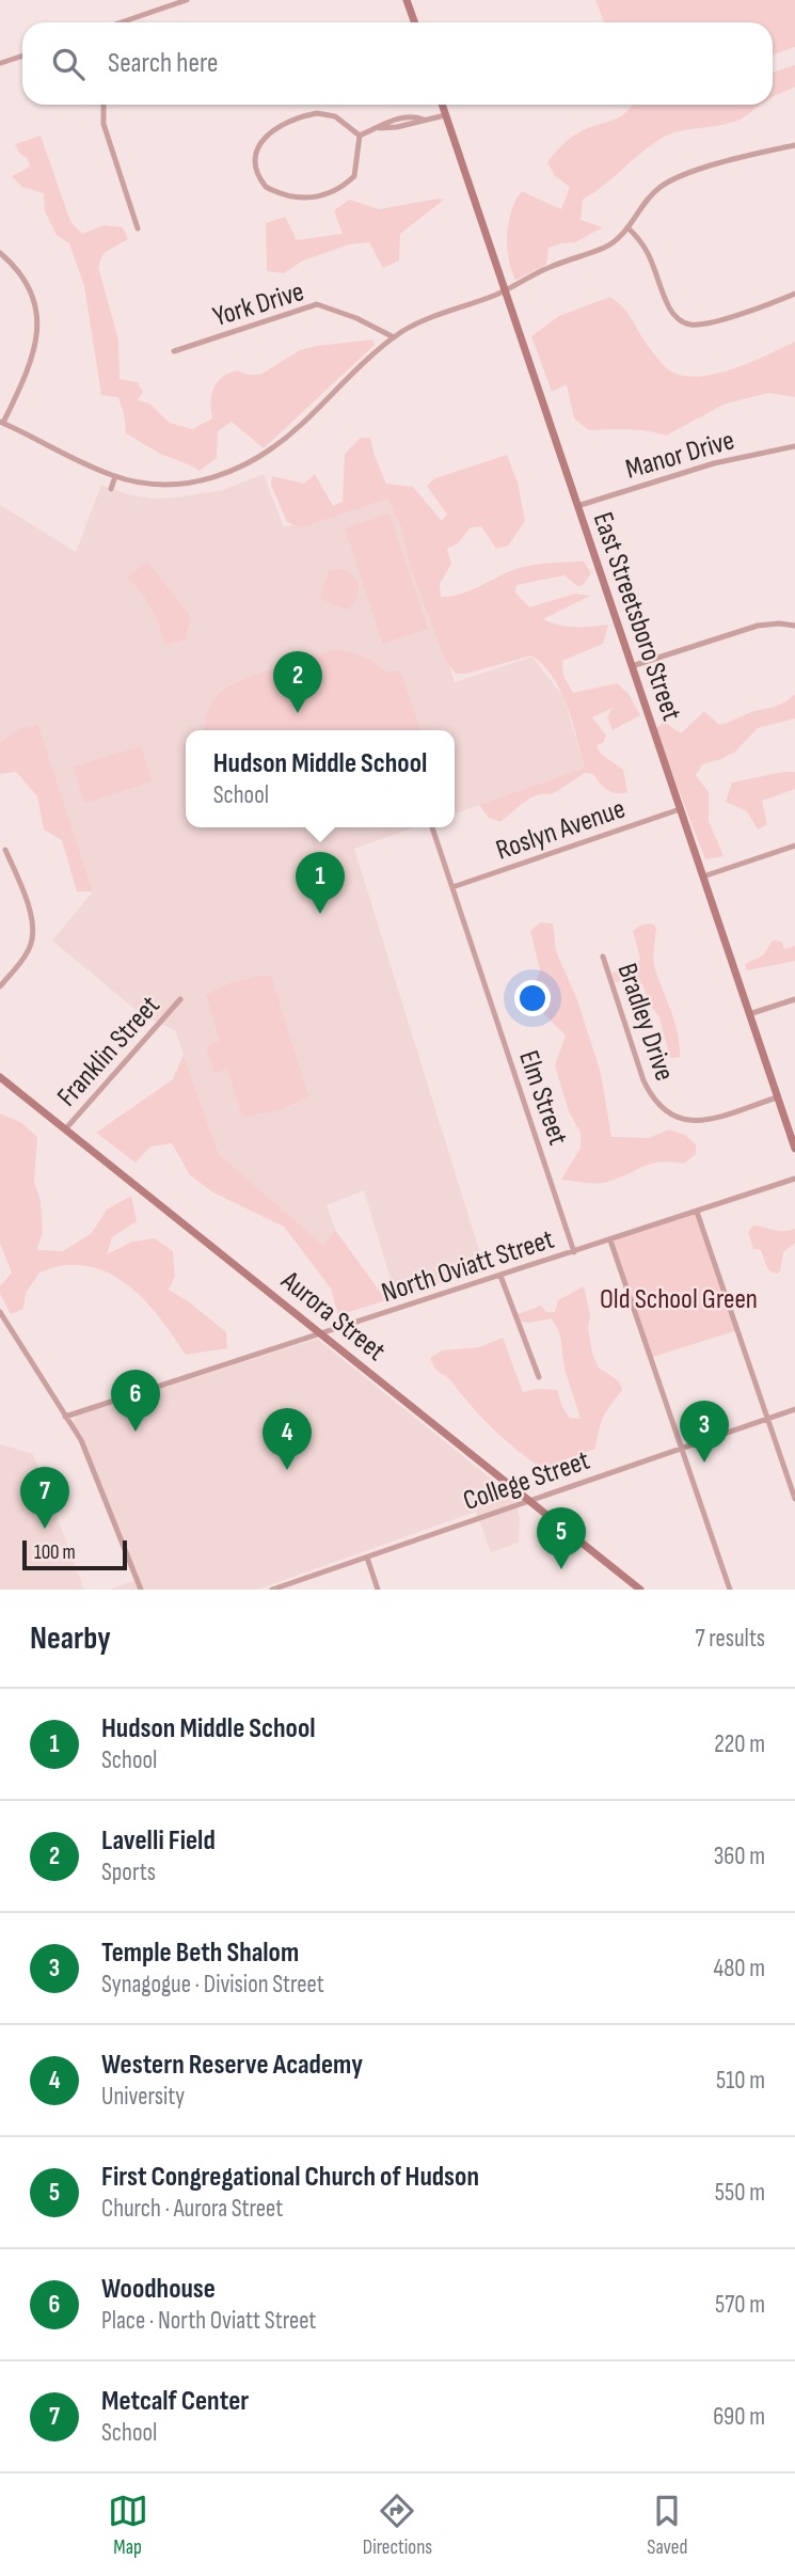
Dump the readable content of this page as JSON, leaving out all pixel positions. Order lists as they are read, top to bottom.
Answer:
{
  "streets": {
    "main road": ["East Streetsboro Street", "Aurora Street"],
    "street": [
      "York Drive",
      "Manor Drive",
      "Roslyn Avenue",
      "Bradley Drive",
      "Franklin Street",
      "Elm Street",
      "North Oviatt Street",
      "College Street"
    ]
  },
  "crossings": [
    ["Manor Drive", "East Streetsboro Street"],
    ["East Streetsboro Street", "Roslyn Avenue"],
    ["East Streetsboro Street", "Bradley Drive"],
    ["Roslyn Avenue", "Elm Street"],
    ["Franklin Street", "Aurora Street"],
    ["Elm Street", "North Oviatt Street"],
    ["North Oviatt Street", "Aurora Street"],
    ["Aurora Street", "College Street"]
  ],
  "parks": ["Old School Green"],
  "scale_bar": "100 m",
  "page": {
    "search": "Search here",
    "pins": [
      "2",
      "1",
      "6",
      "3",
      "4",
      "7",
      "5"
    ],
    "popup": ["Hudson Middle School", "School"],
    "scale": "100 m",
    "heading": ["Nearby", "7 results"],
    "list": [
      {
        "mark": "1",
        "name": "Hudson Middle School",
        "note": "School",
        "value": "220 m"
      },
      {
        "mark": "2",
        "name": "Lavelli Field",
        "note": "Sports",
        "value": "360 m"
      },
      {
        "mark": "3",
        "name": "Temple Beth Shalom",
        "note": "Synagogue · Division Street",
        "value": "480 m"
      },
      {
        "mark": "4",
        "name": "Western Reserve Academy",
        "note": "University",
        "value": "510 m"
      },
      {
        "mark": "5",
        "name": "First Congregational Church of Hudson",
        "note": "Church · Aurora Street",
        "value": "550 m"
      },
      {
        "mark": "6",
        "name": "Woodhouse",
        "note": "Place · North Oviatt Street",
        "value": "570 m"
      },
      {
        "mark": "7",
        "name": "Metcalf Center",
        "note": "School",
        "value": "690 m"
      }
    ],
    "nav": ["Map", "Directions", "Saved"]
  }
}
